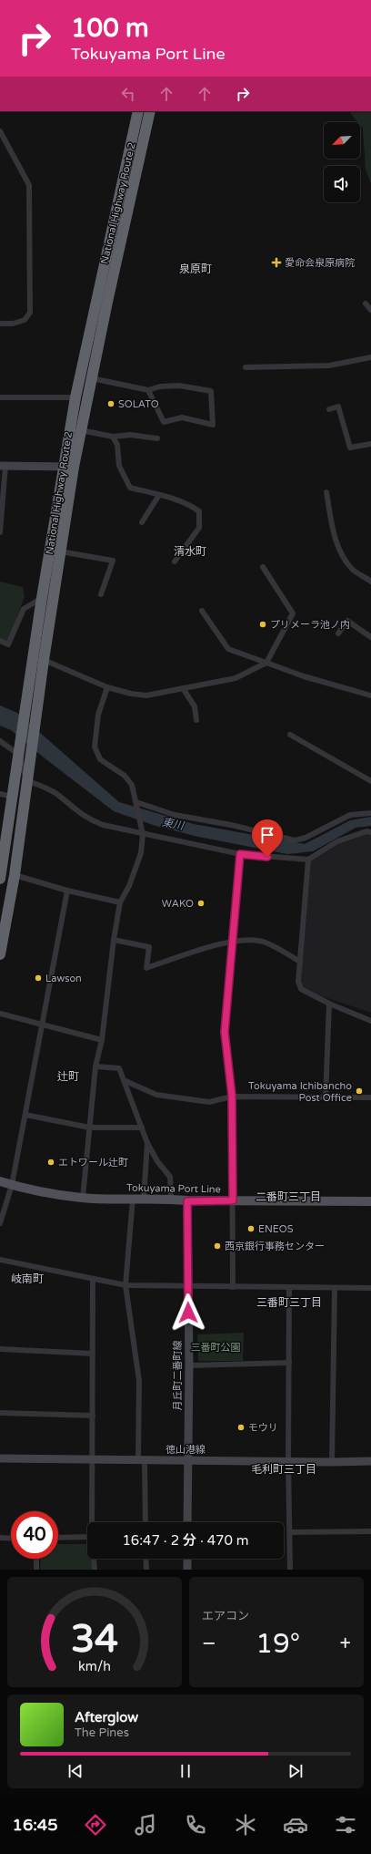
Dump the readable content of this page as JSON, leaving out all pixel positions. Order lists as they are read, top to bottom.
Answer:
{
  "streets": {
    "highway": ["National Highway Route 2"],
    "main road": ["Tokuyama Port Line"],
    "street": ["月丘町二番町線", "徳山港線"]
  },
  "crossings": [
    ["Tokuyama Port Line", "月丘町二番町線"],
    ["月丘町二番町線", "徳山港線"]
  ],
  "districts": [
    "泉原町",
    "清水町",
    "辻町",
    "二番町三丁目",
    "岐南町",
    "三番町三丁目",
    "毛利町三丁目"
  ],
  "water": ["東川"],
  "parks": ["三番町公園"],
  "places": {
    "health": ["愛命会泉原病院"],
    "other": [
      "SOLATO",
      "プリメーラ池ノ内",
      "WAKO",
      "Lawson",
      "Tokuyama Ichibancho Post Office",
      "エトワール辻町",
      "ENEOS",
      "西京銀行事務センター",
      "モウリ"
    ]
  },
  "north": "bottom left",
  "page": {
    "turn": ["100 m", "Tokuyama Port Line"],
    "limit": "40",
    "trip": "16:47 · 2 分 · 470 m",
    "tile": "エアコン",
    "heat": ["−", "19°", "+"],
    "song": ["Afterglow", "The Pines"],
    "tabs": "16:45",
    "gauge": ["34", "km/h"]
  }
}
